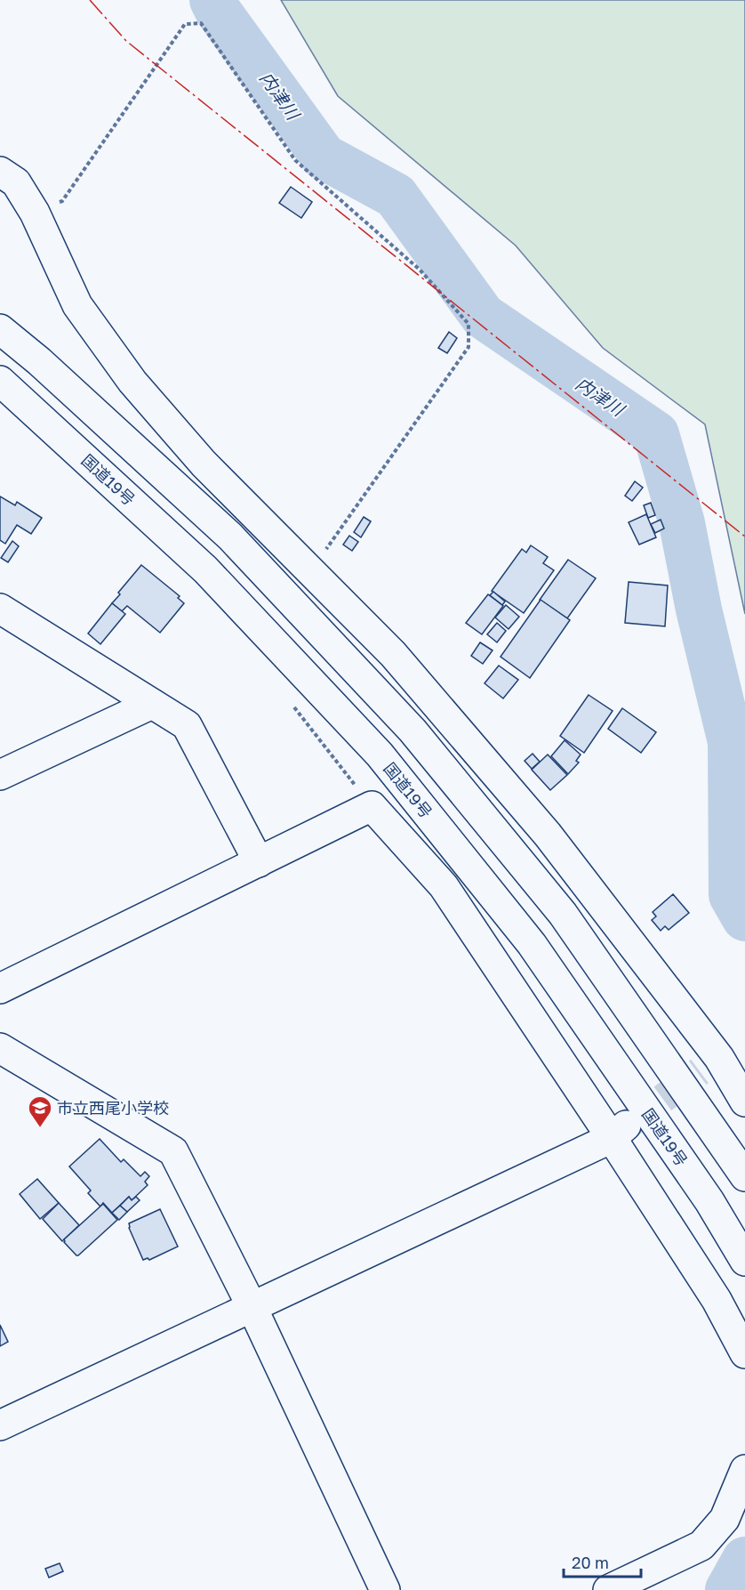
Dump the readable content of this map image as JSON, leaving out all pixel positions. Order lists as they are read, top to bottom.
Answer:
{
  "streets": {
    "main road": ["国道19号"]
  },
  "water": ["内津川"],
  "places": {
    "school or university": ["市立西尾小学校"]
  },
  "scale_bar": "20 m"
}
